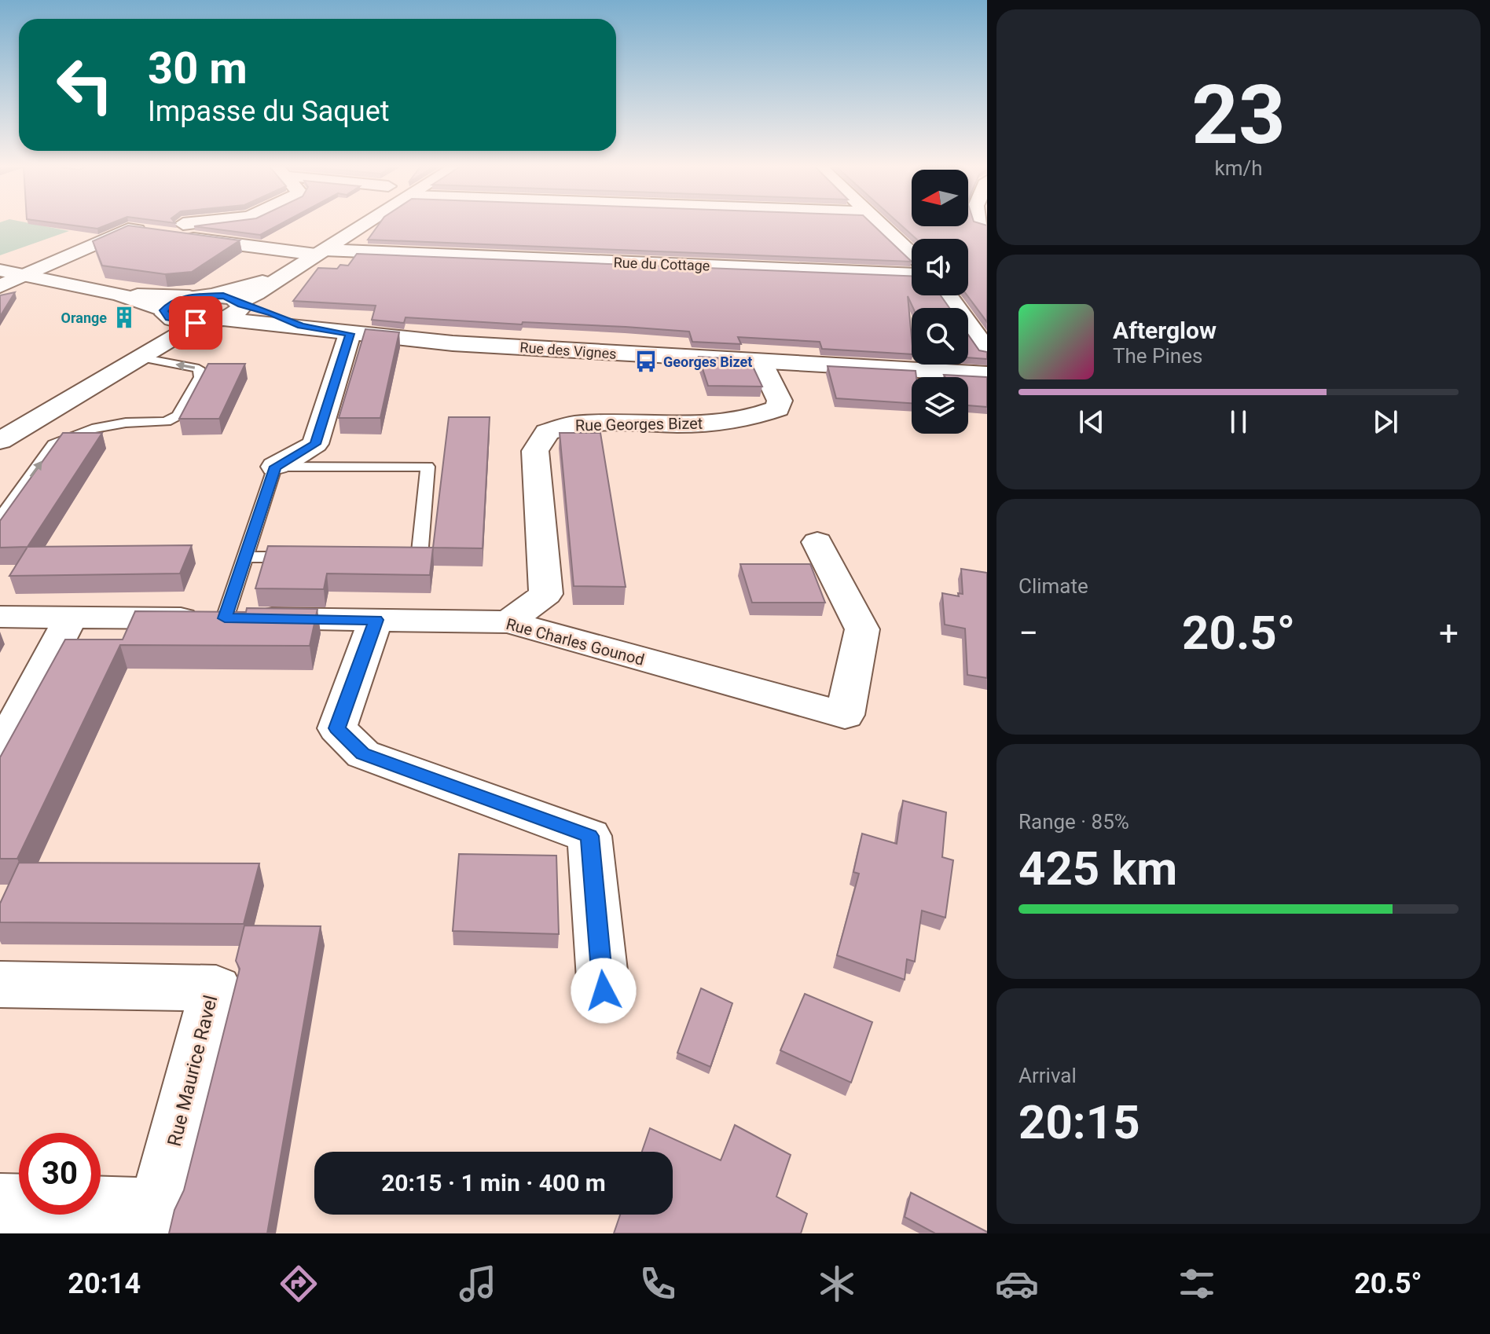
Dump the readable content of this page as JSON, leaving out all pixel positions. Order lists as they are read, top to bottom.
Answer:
{
  "streets": {
    "street": [
      "Rue du Cottage",
      "Rue des Vignes",
      "Rue Georges Bizet",
      "Rue Charles Gounod",
      "Rue Maurice Ravel"
    ]
  },
  "crossings": [
    ["Rue des Vignes", "Rue Georges Bizet"],
    ["Rue Georges Bizet", "Rue Charles Gounod"]
  ],
  "places": {
    "building": ["Orange"],
    "bus stop": ["Georges Bizet"]
  },
  "north": "left",
  "page": {
    "tile": [
      ["23", "km/h"],
      "Climate",
      ["Range · 85%", "425 km"],
      ["Arrival", "20:15"]
    ],
    "turn": ["30 m", "Impasse du Saquet"],
    "song": ["Afterglow", "The Pines"],
    "heat": ["−", "20.5°", "+"],
    "limit": "30",
    "trip": "20:15 · 1 min · 400 m",
    "tabs": ["20:14", "20.5°"]
  }
}
